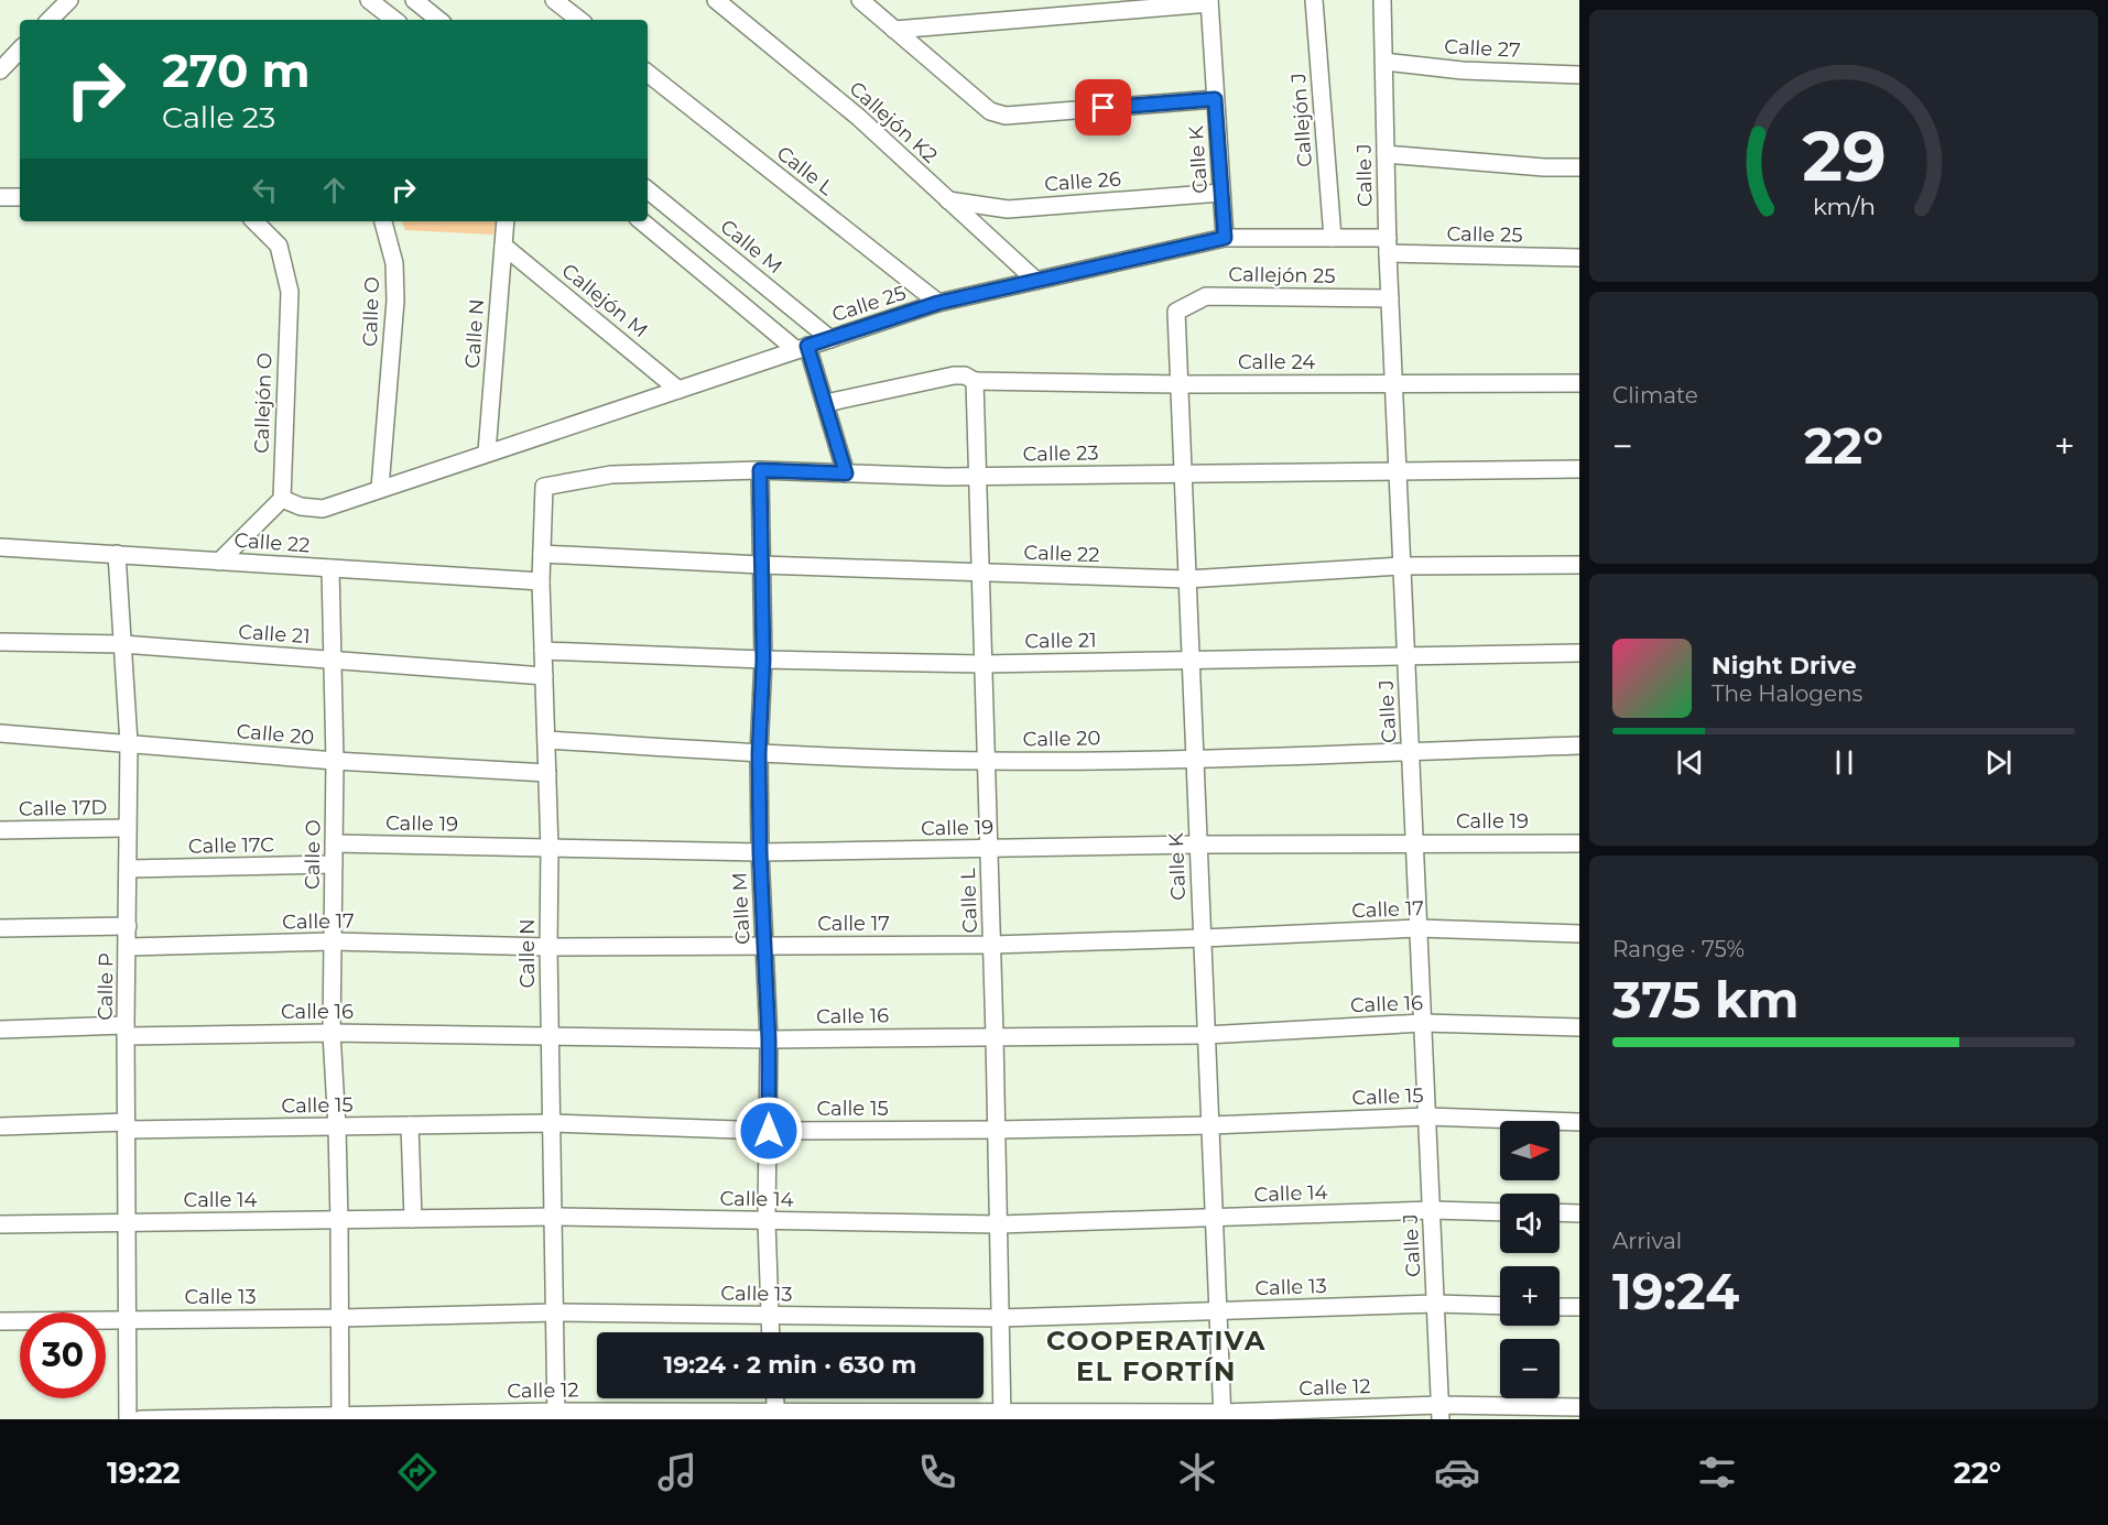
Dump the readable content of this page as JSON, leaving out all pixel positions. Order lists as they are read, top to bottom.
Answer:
{
  "streets": {
    "street": [
      "Calle 27",
      "Callejón J",
      "Callejón K2",
      "Calle K",
      "Calle L",
      "Calle J",
      "Calle 26",
      "Calle 25",
      "Calle M",
      "Callejón 25",
      "Callejón M",
      "Calle O",
      "Calle N",
      "Calle 24",
      "Callejón O",
      "Calle 23",
      "Calle 22",
      "Calle 21",
      "Calle 20",
      "Calle 17D",
      "Calle 19",
      "Calle 17C",
      "Calle 17",
      "Calle P",
      "Calle 16",
      "Calle 15",
      "Calle 14",
      "Calle 13",
      "Calle 12"
    ]
  },
  "crossings": [
    ["Calle 27", "Calle J"],
    ["Callejón J", "Calle 25"],
    ["Callejón K2", "Calle 26"],
    ["Callejón K2", "Calle 25"],
    ["Calle K", "Calle 26"],
    ["Calle K", "Calle 25"],
    ["Calle K", "Callejón 25"],
    ["Calle K", "Calle 24"],
    ["Calle K", "Calle 23"],
    ["Calle K", "Calle 22"],
    ["Calle K", "Calle 21"],
    ["Calle K", "Calle 20"],
    ["Calle K", "Calle 19"],
    ["Calle K", "Calle 17"],
    ["Calle K", "Calle 16"],
    ["Calle K", "Calle 15"],
    ["Calle K", "Calle 14"],
    ["Calle K", "Calle 13"],
    ["Calle K", "Calle 12"],
    ["Calle L", "Calle 25"],
    ["Calle L", "Calle 24"],
    ["Calle L", "Calle 23"],
    ["Calle L", "Calle 22"],
    ["Calle L", "Calle 21"],
    ["Calle L", "Calle 20"],
    ["Calle L", "Calle 19"],
    ["Calle L", "Calle 17"],
    ["Calle L", "Calle 16"],
    ["Calle L", "Calle 15"],
    ["Calle L", "Calle 14"],
    ["Calle L", "Calle 13"],
    ["Calle L", "Calle 12"],
    ["Calle J", "Calle 25"],
    ["Calle J", "Callejón 25"],
    ["Calle J", "Calle 24"],
    ["Calle J", "Calle 23"],
    ["Calle J", "Calle 22"],
    ["Calle J", "Calle 21"],
    ["Calle J", "Calle 20"],
    ["Calle J", "Calle 19"],
    ["Calle J", "Calle 17"],
    ["Calle J", "Calle 16"],
    ["Calle J", "Calle 15"],
    ["Calle J", "Calle 14"],
    ["Calle J", "Calle 13"],
    ["Calle J", "Calle 12"],
    ["Calle 25", "Calle M"],
    ["Calle 25", "Callejón M"],
    ["Calle 25", "Calle O"],
    ["Calle 25", "Calle N"],
    ["Calle M", "Calle 23"],
    ["Calle M", "Calle 22"],
    ["Calle M", "Calle 21"],
    ["Calle M", "Calle 20"],
    ["Calle M", "Calle 19"],
    ["Calle M", "Calle 17"],
    ["Calle M", "Calle 16"],
    ["Calle M", "Calle 15"],
    ["Calle M", "Calle 14"],
    ["Calle M", "Calle 13"],
    ["Callejón M", "Calle N"],
    ["Calle O", "Calle 22"],
    ["Calle O", "Calle 21"],
    ["Calle O", "Calle 20"],
    ["Calle O", "Calle 19"],
    ["Calle O", "Calle 17C"],
    ["Calle O", "Calle 17"],
    ["Calle O", "Calle 16"],
    ["Calle O", "Calle 15"],
    ["Calle O", "Calle 14"],
    ["Calle O", "Calle 13"],
    ["Calle O", "Calle 12"],
    ["Calle N", "Calle 23"],
    ["Calle N", "Calle 22"],
    ["Calle N", "Calle 21"],
    ["Calle N", "Calle 20"],
    ["Calle N", "Calle 19"],
    ["Calle N", "Calle 17"],
    ["Calle N", "Calle 16"],
    ["Calle N", "Calle 15"],
    ["Calle N", "Calle 14"],
    ["Calle N", "Calle 13"],
    ["Calle N", "Calle 12"],
    ["Calle 22", "Calle P"],
    ["Calle 21", "Calle P"],
    ["Calle 20", "Calle P"],
    ["Calle 17D", "Calle P"],
    ["Calle 17C", "Calle P"],
    ["Calle 17", "Calle P"],
    ["Calle P", "Calle 16"],
    ["Calle P", "Calle 15"],
    ["Calle P", "Calle 14"],
    ["Calle P", "Calle 13"]
  ],
  "districts": ["COOPERATIVA EL FORTÍN"],
  "north": "right",
  "page": {
    "turn": ["270 m", "Calle 23"],
    "tile": [
      "Climate",
      ["Range · 75%", "375 km"],
      ["Arrival", "19:24"]
    ],
    "heat": ["−", "22°", "+"],
    "song": ["Night Drive", "The Halogens"],
    "map_buttons": ["+", "−"],
    "limit": "30",
    "trip": "19:24 · 2 min · 630 m",
    "tabs": ["19:22", "22°"],
    "gauge": ["29", "km/h"]
  }
}
